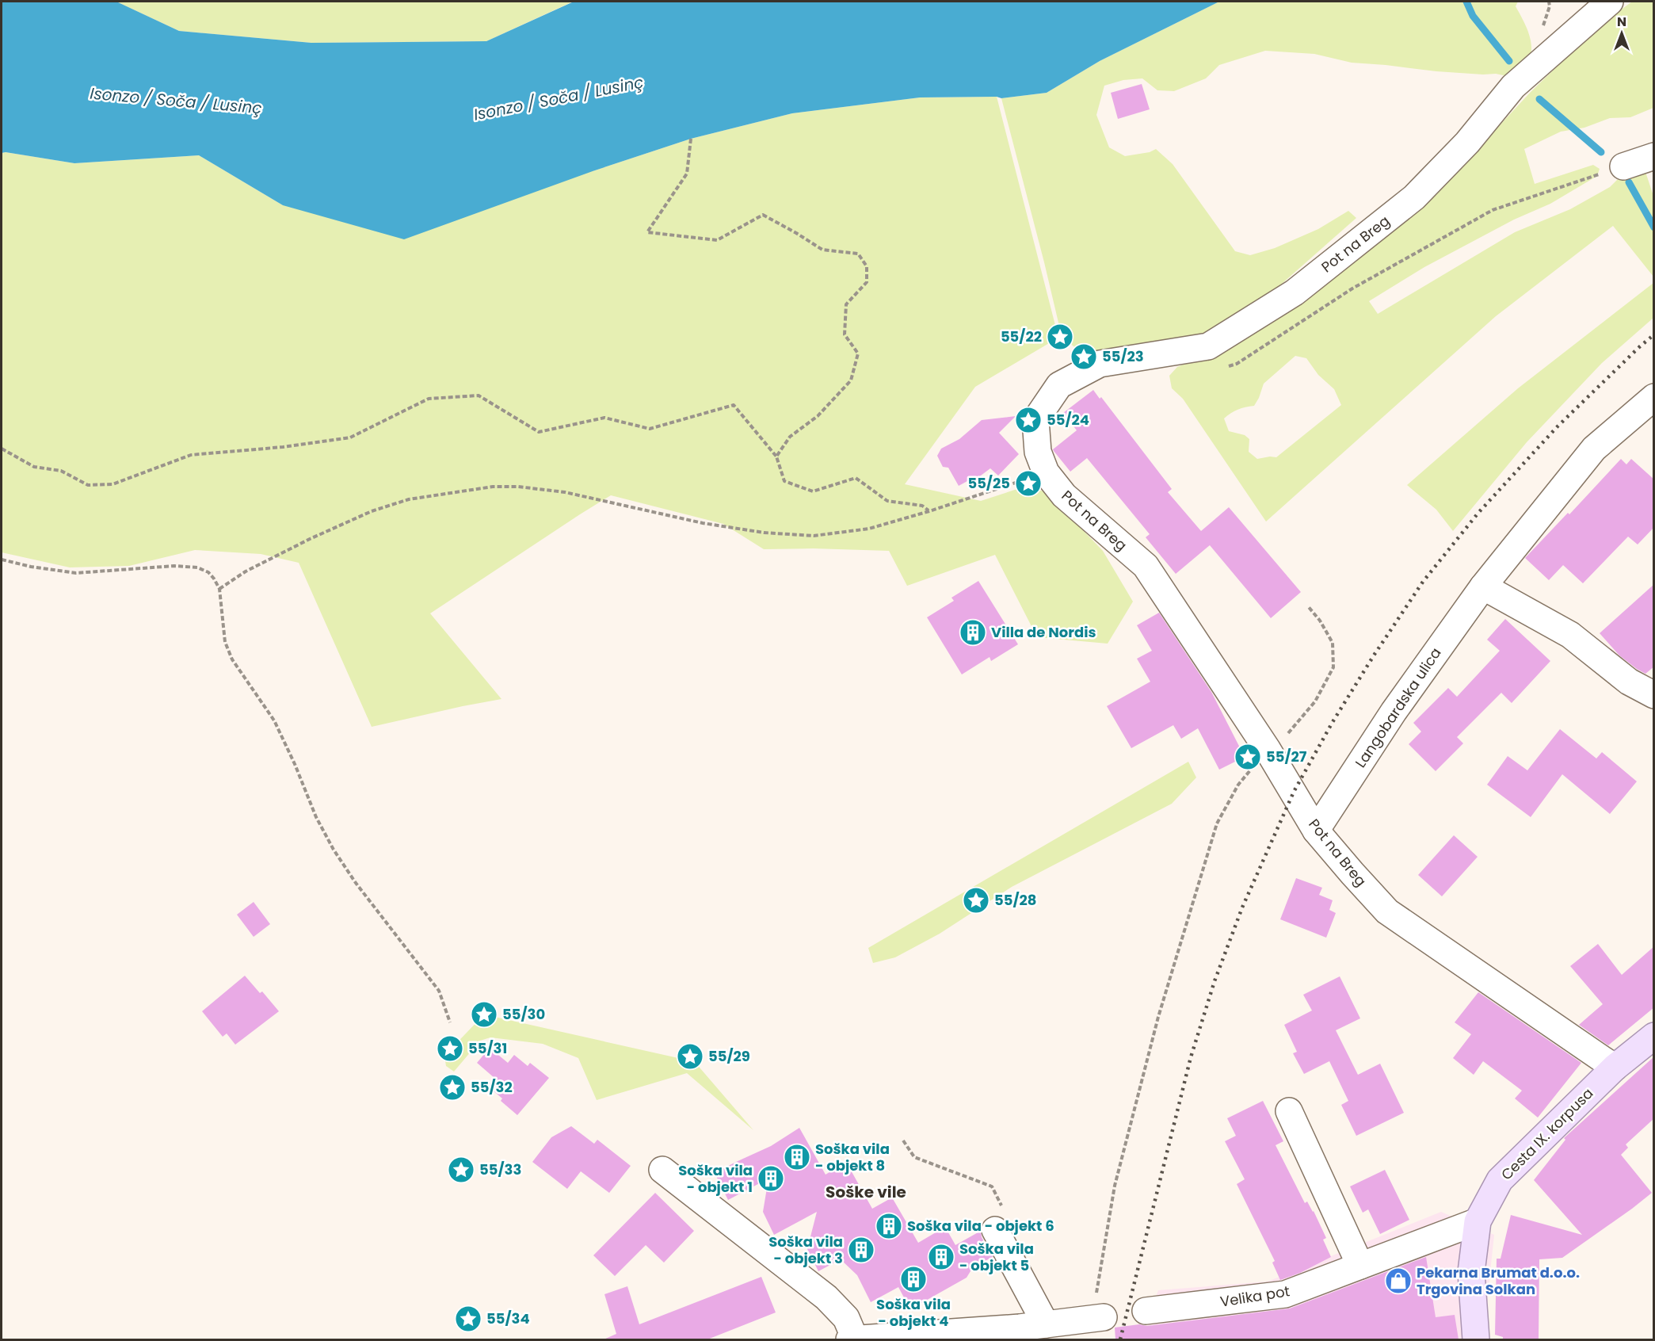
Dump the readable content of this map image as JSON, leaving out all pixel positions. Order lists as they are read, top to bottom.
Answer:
{
  "streets": {
    "main road": ["Cesta IX. korpusa"],
    "street": ["Pot na Breg", "Langobardska ulica", "Velika pot"]
  },
  "crossings": [
    ["Pot na Breg", "Langobardska ulica"],
    ["Pot na Breg", "Cesta IX. korpusa"],
    ["Cesta IX. korpusa", "Velika pot"]
  ],
  "districts": ["Soške vile"],
  "water": ["Isonzo / Soča / Lusinç"],
  "places": {
    "place": [
      "55/22",
      "55/23",
      "55/24",
      "55/25",
      "55/27",
      "55/28",
      "55/30",
      "55/31",
      "55/29",
      "55/32",
      "55/33",
      "55/34"
    ],
    "building": [
      "Villa de Nordis",
      "Soška vila - objekt 8",
      "Soška vila - objekt 1",
      "Soška vila - objekt 6",
      "Soška vila - objekt 3",
      "Soška vila - objekt 5",
      "Soška vila - objekt 4"
    ],
    "shop": ["Pekarna Brumat d.o.o. Trgovina Solkan"]
  },
  "north": "top"
}
